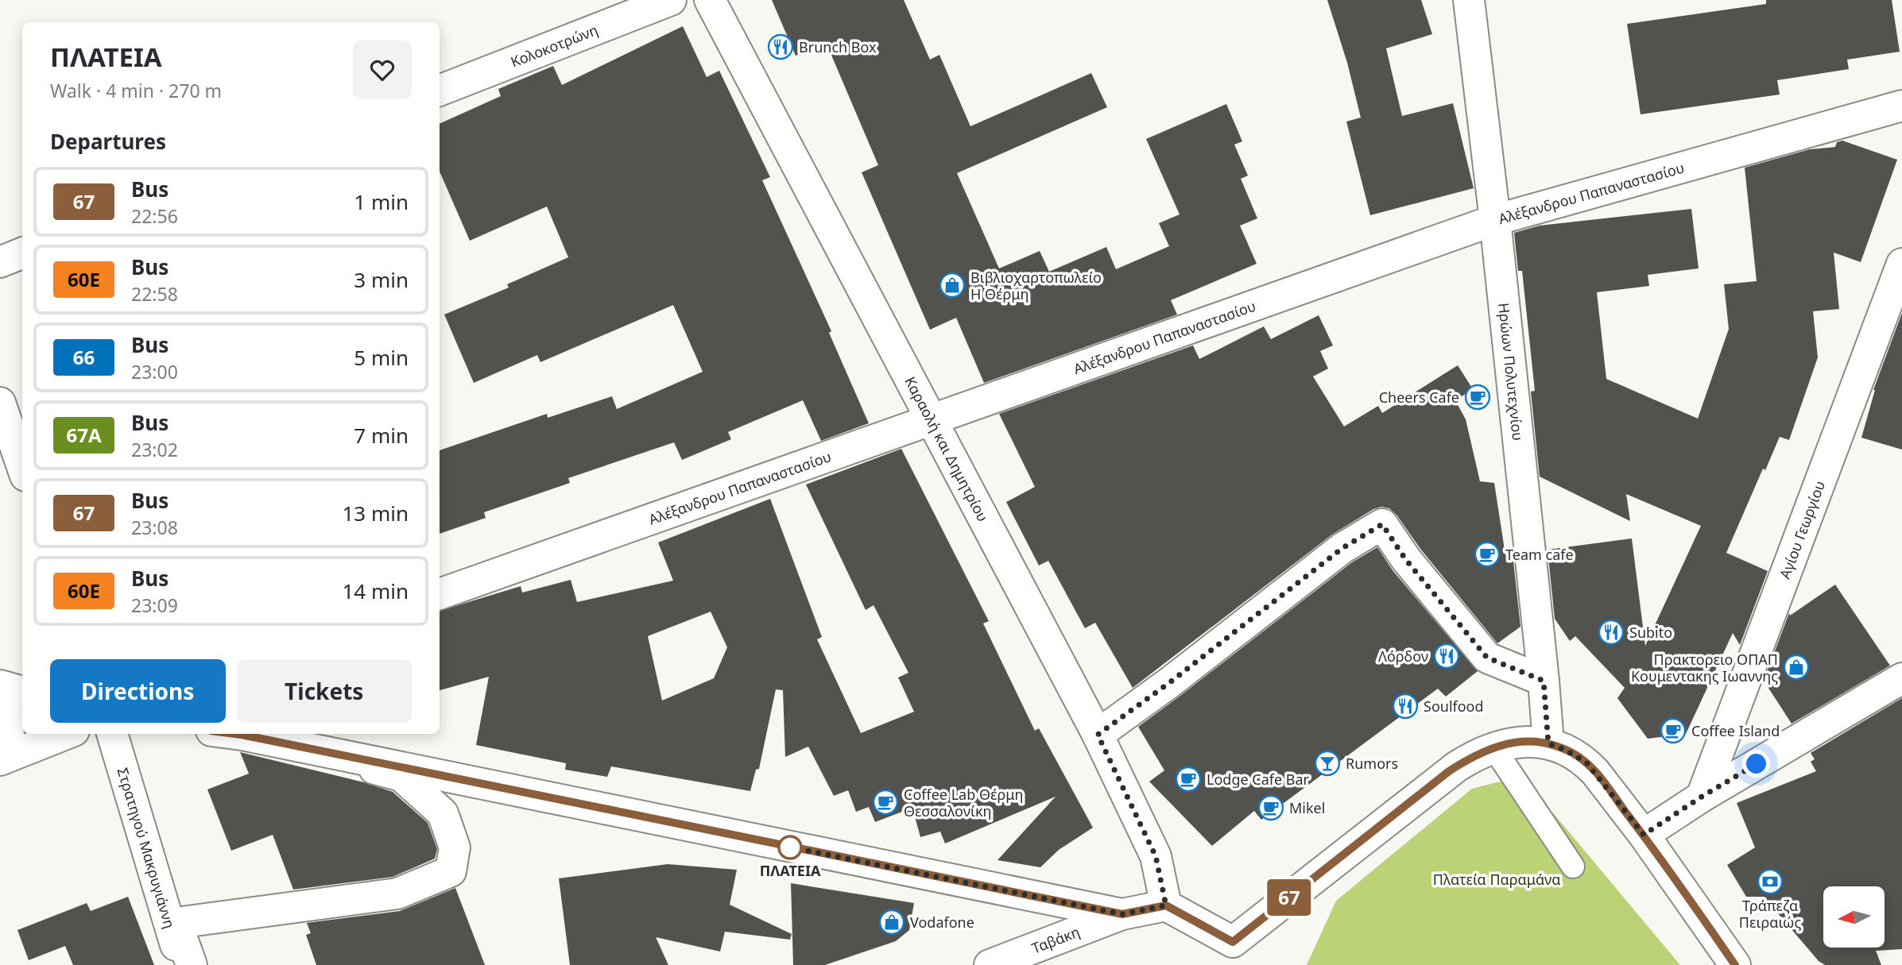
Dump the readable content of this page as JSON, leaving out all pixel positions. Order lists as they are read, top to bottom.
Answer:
{
  "streets": {
    "street": [
      "Κολοκοτρώνη",
      "Αλέξανδρου Παπαναστασίου",
      "Ηρώων Πολυτεχνίου",
      "Καραολή και Δημητρίου",
      "Αγίου Γεωργίου",
      "Στρατηγού Μακρυγιάννη",
      "Ταβάκη"
    ]
  },
  "crossings": [
    ["Αλέξανδρου Παπαναστασίου", "Ηρώων Πολυτεχνίου"],
    ["Αλέξανδρου Παπαναστασίου", "Καραολή και Δημητρίου"]
  ],
  "parks": ["Πλατεία Παραμάνα"],
  "places": {
    "restaurant": [
      "Brunch Box",
      "Subito",
      "Λόρδον",
      "Soulfood"
    ],
    "shop": ["Βιβλιοχαρτοπωλείο Η Θέρμη", "Πρακτορειο ΟΠΑΠ Κουμεντακης Ιωαννης", "Vodafone"],
    "cafe": [
      "Cheers Cafe",
      "Team cafe",
      "Coffee Island",
      "Lodge Cafe Bar",
      "Coffee Lab Θέρμη Θεσσαλονίκη",
      "Mikel"
    ],
    "bar": ["Rumors"],
    "other": ["ΠΛΑΤΕΙΑ"],
    "bank": ["Τράπεζα Πειραιώς"]
  },
  "lines": ["bus line 67"],
  "north": "left",
  "page": {
    "on_map": "67",
    "heading": [
      ["ΠΛΑΤΕΙΑ", "Walk · 4 min · 270 m"],
      "Departures"
    ],
    "list": [
      {
        "mark": "67",
        "name": "Bus",
        "note": "22:56",
        "value": "1 min"
      },
      {
        "mark": "60Ε",
        "name": "Bus",
        "note": "22:58",
        "value": "3 min"
      },
      {
        "mark": "66",
        "name": "Bus",
        "note": "23:00",
        "value": "5 min"
      },
      {
        "mark": "67Α",
        "name": "Bus",
        "note": "23:02",
        "value": "7 min"
      },
      {
        "mark": "67",
        "name": "Bus",
        "note": "23:08",
        "value": "13 min"
      },
      {
        "mark": "60Ε",
        "name": "Bus",
        "note": "23:09",
        "value": "14 min"
      }
    ],
    "buttons": ["Directions", "Tickets"]
  }
}
